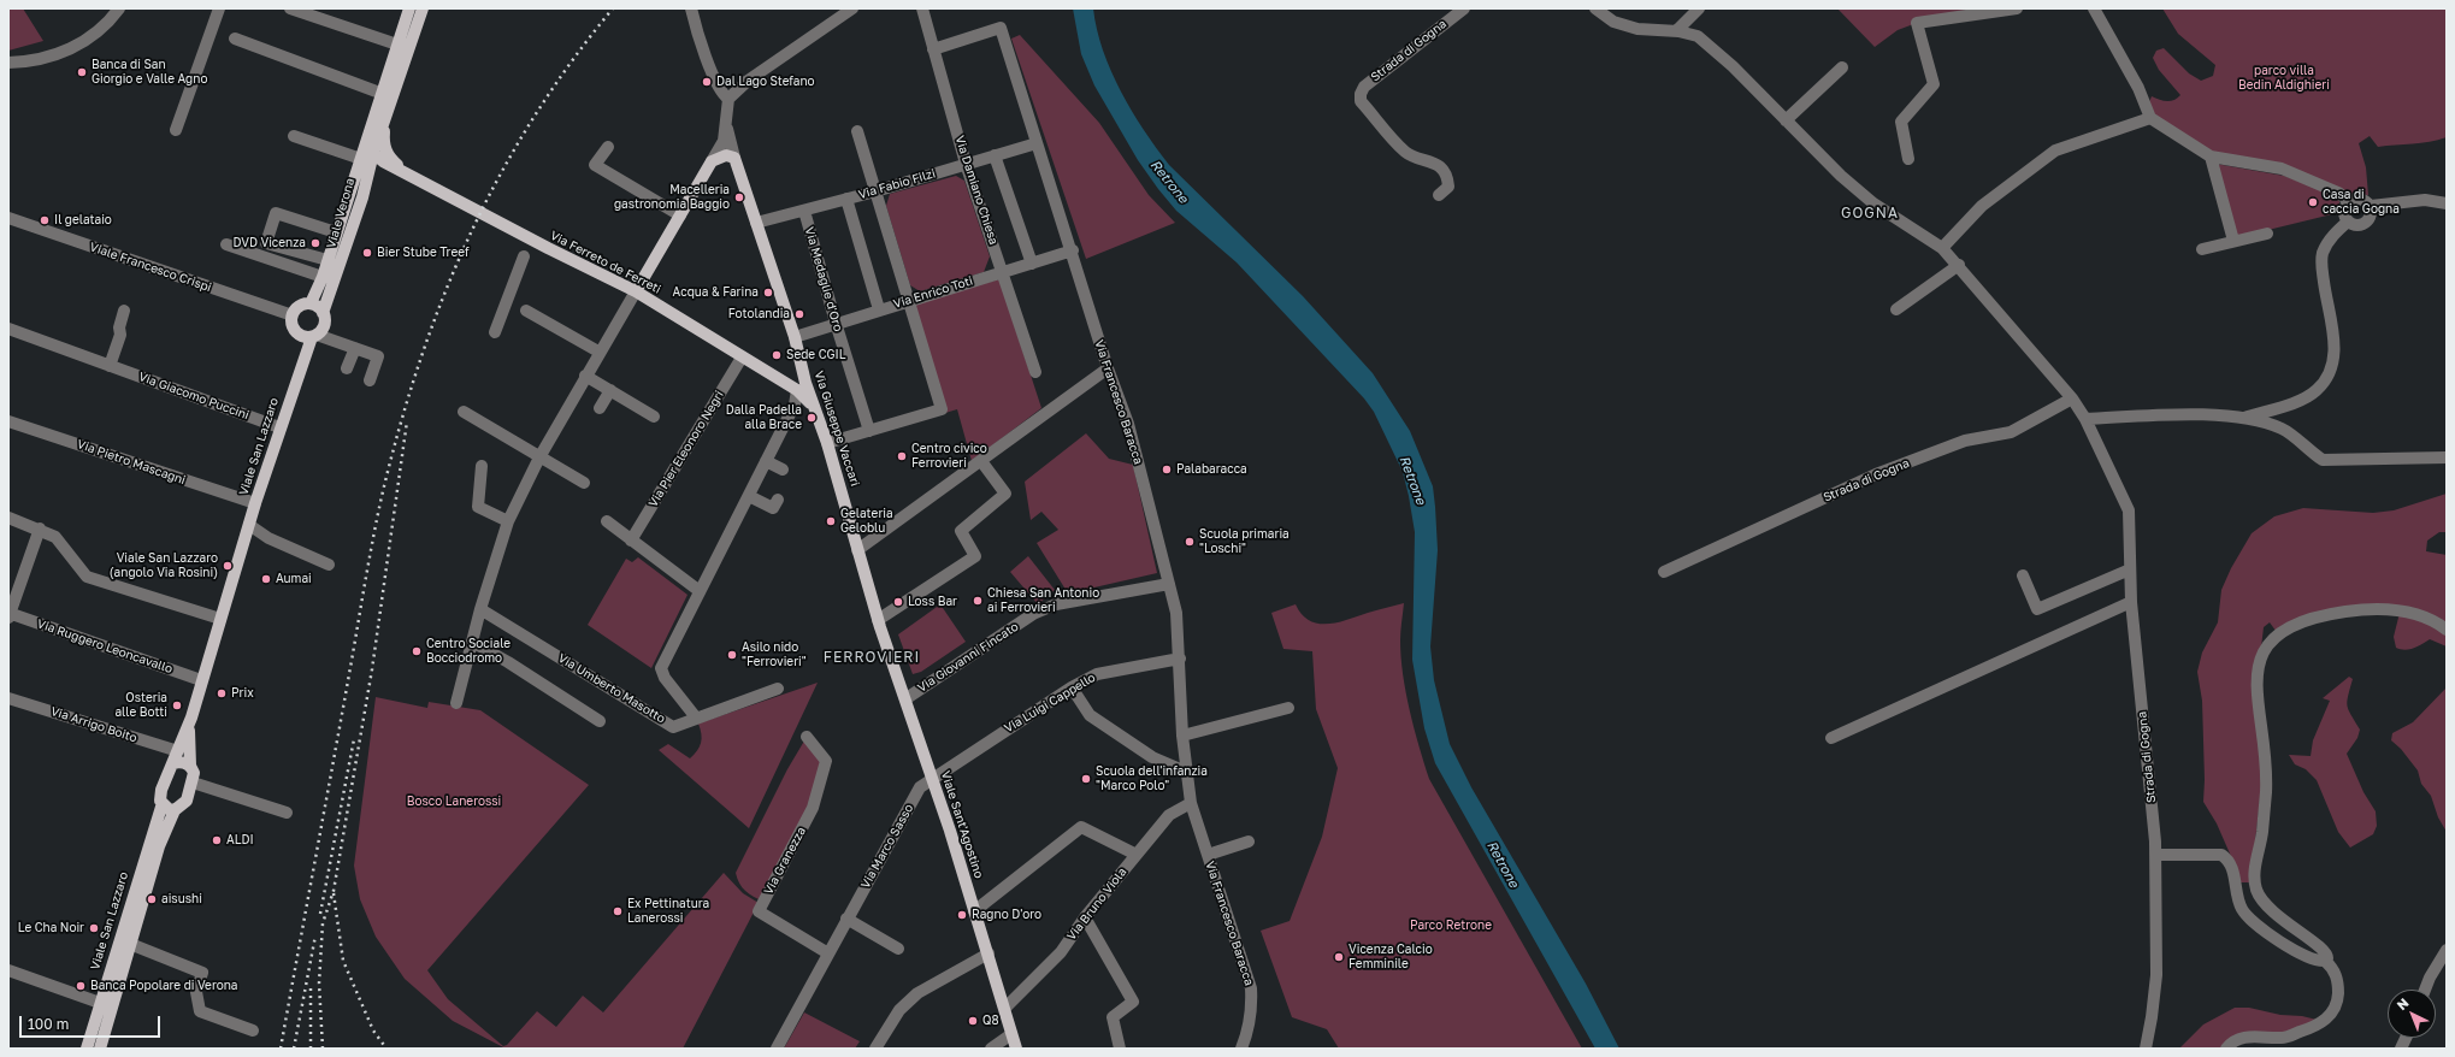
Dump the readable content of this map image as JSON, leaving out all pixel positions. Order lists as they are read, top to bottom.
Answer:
{
  "streets": {
    "main road": [
      "Viale Verona",
      "Via Ferreto de Ferreti",
      "Via Giuseppe Vaccari",
      "Viale San Lazzaro",
      "Viale Sant'Agostino"
    ],
    "street": [
      "Strada di Gogna",
      "Via Fabio Filzi",
      "Via Damiano Chiesa",
      "Viale Francesco Crispi",
      "Via Medaglie d'Oro",
      "Via Enrico Toti",
      "Via Giacomo Puccini",
      "Via Francesco Baracca",
      "Via Pier Eleonoro Negri",
      "Via Pietro Mascagni",
      "Via Ruggero Leoncavallo",
      "Via Giovanni Fincato",
      "Via Umberto Masotto",
      "Via Luigi Cappello",
      "Via Arrigo Boito",
      "Via Marco Sasso",
      "Via Granezza",
      "Via Bruno Viola"
    ]
  },
  "crossings": [
    ["Via Fabio Filzi", "Via Damiano Chiesa"],
    ["Via Fabio Filzi", "Via Medaglie d'Oro"],
    ["Via Fabio Filzi", "Via Francesco Baracca"],
    ["Via Fabio Filzi", "Via Giuseppe Vaccari"],
    ["Via Damiano Chiesa", "Via Enrico Toti"],
    ["Via Damiano Chiesa", "Via Francesco Baracca"],
    ["Viale Verona", "Via Ferreto de Ferreti"],
    ["Viale Verona", "Viale Francesco Crispi"],
    ["Viale Verona", "Viale San Lazzaro"],
    ["Via Ferreto de Ferreti", "Via Giuseppe Vaccari"],
    ["Via Ferreto de Ferreti", "Via Pier Eleonoro Negri"],
    ["Viale Francesco Crispi", "Viale San Lazzaro"],
    ["Via Medaglie d'Oro", "Via Enrico Toti"],
    ["Via Enrico Toti", "Via Francesco Baracca"],
    ["Via Enrico Toti", "Via Giuseppe Vaccari"],
    ["Via Giacomo Puccini", "Viale San Lazzaro"],
    ["Via Francesco Baracca", "Via Giovanni Fincato"],
    ["Via Francesco Baracca", "Via Luigi Cappello"],
    ["Via Francesco Baracca", "Via Bruno Viola"],
    ["Via Giuseppe Vaccari", "Viale Sant'Agostino"],
    ["Viale San Lazzaro", "Via Pietro Mascagni"],
    ["Viale San Lazzaro", "Via Ruggero Leoncavallo"],
    ["Viale San Lazzaro", "Via Arrigo Boito"],
    ["Via Giovanni Fincato", "Viale Sant'Agostino"],
    ["Via Luigi Cappello", "Viale Sant'Agostino"],
    ["Via Luigi Cappello", "Via Marco Sasso"],
    ["Viale Sant'Agostino", "Via Marco Sasso"],
    ["Viale Sant'Agostino", "Via Bruno Viola"],
    ["Via Marco Sasso", "Via Granezza"]
  ],
  "districts": ["GOGNA", "FERROVIERI"],
  "water": ["Retrone"],
  "parks": ["parco villa Bedin Aldighieri", "Bosco Lanerossi", "Parco Retrone"],
  "places": [
    "Banca di San Giorgio e Valle Agno",
    "Dal Lago Stefano",
    "Macelleria gastronomia Baggio",
    "Casa di caccia Gogna",
    "Il gelataio",
    "DVD Vicenza",
    "Bier Stube Treef",
    "Acqua & Farina",
    "Fotolandia",
    "Sede CGIL",
    "Dalla Padella alla Brace",
    "Centro civico Ferrovieri",
    "Palabaracca",
    "Gelateria Geloblu",
    "Scuola primaria \"Loschi\"",
    "Viale San Lazzaro (angolo Via Rosini)",
    "Aumai",
    "Chiesa San Antonio ai Ferrovieri",
    "Loss Bar",
    "Centro Sociale Bocciodromo",
    "Asilo nido \"Ferrovieri\"",
    "Prix",
    "Osteria alle Botti",
    "Scuola dell'infanzia \"Marco Polo\"",
    "ALDI",
    "aisushi",
    "Ex Pettinatura Lanerossi",
    "Ragno D'oro",
    "Le Cha Noir",
    "Vicenza Calcio Femminile",
    "Banca Popolare di Verona",
    "Q8"
  ],
  "scale_bar": "100 m",
  "north": "top left"
}
